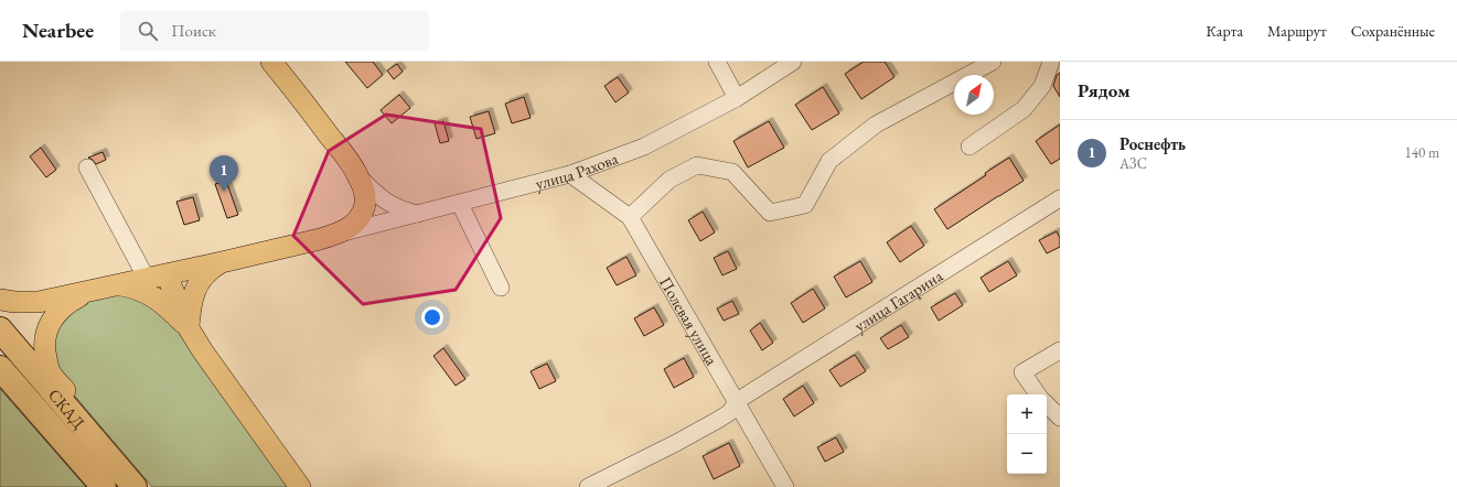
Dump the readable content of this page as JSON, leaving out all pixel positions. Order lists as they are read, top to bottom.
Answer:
{
  "streets": {
    "highway": ["СКАД"],
    "street": ["улица Рахова", "улица Гагарина", "Полевая улица"]
  },
  "crossings": [
    ["улица Рахова", "Полевая улица"],
    ["улица Гагарина", "Полевая улица"]
  ],
  "north": "top right",
  "page": {
    "header": "Nearbee",
    "search": "Поиск",
    "nav": ["Карта", "Маршрут", "Сохранённые"],
    "heading": "Рядом",
    "list": [
      {
        "mark": "1",
        "name": "Роснефть",
        "note": "АЗС",
        "value": "140 m"
      }
    ],
    "pins": "1",
    "map_buttons": ["+", "−"]
  }
}
